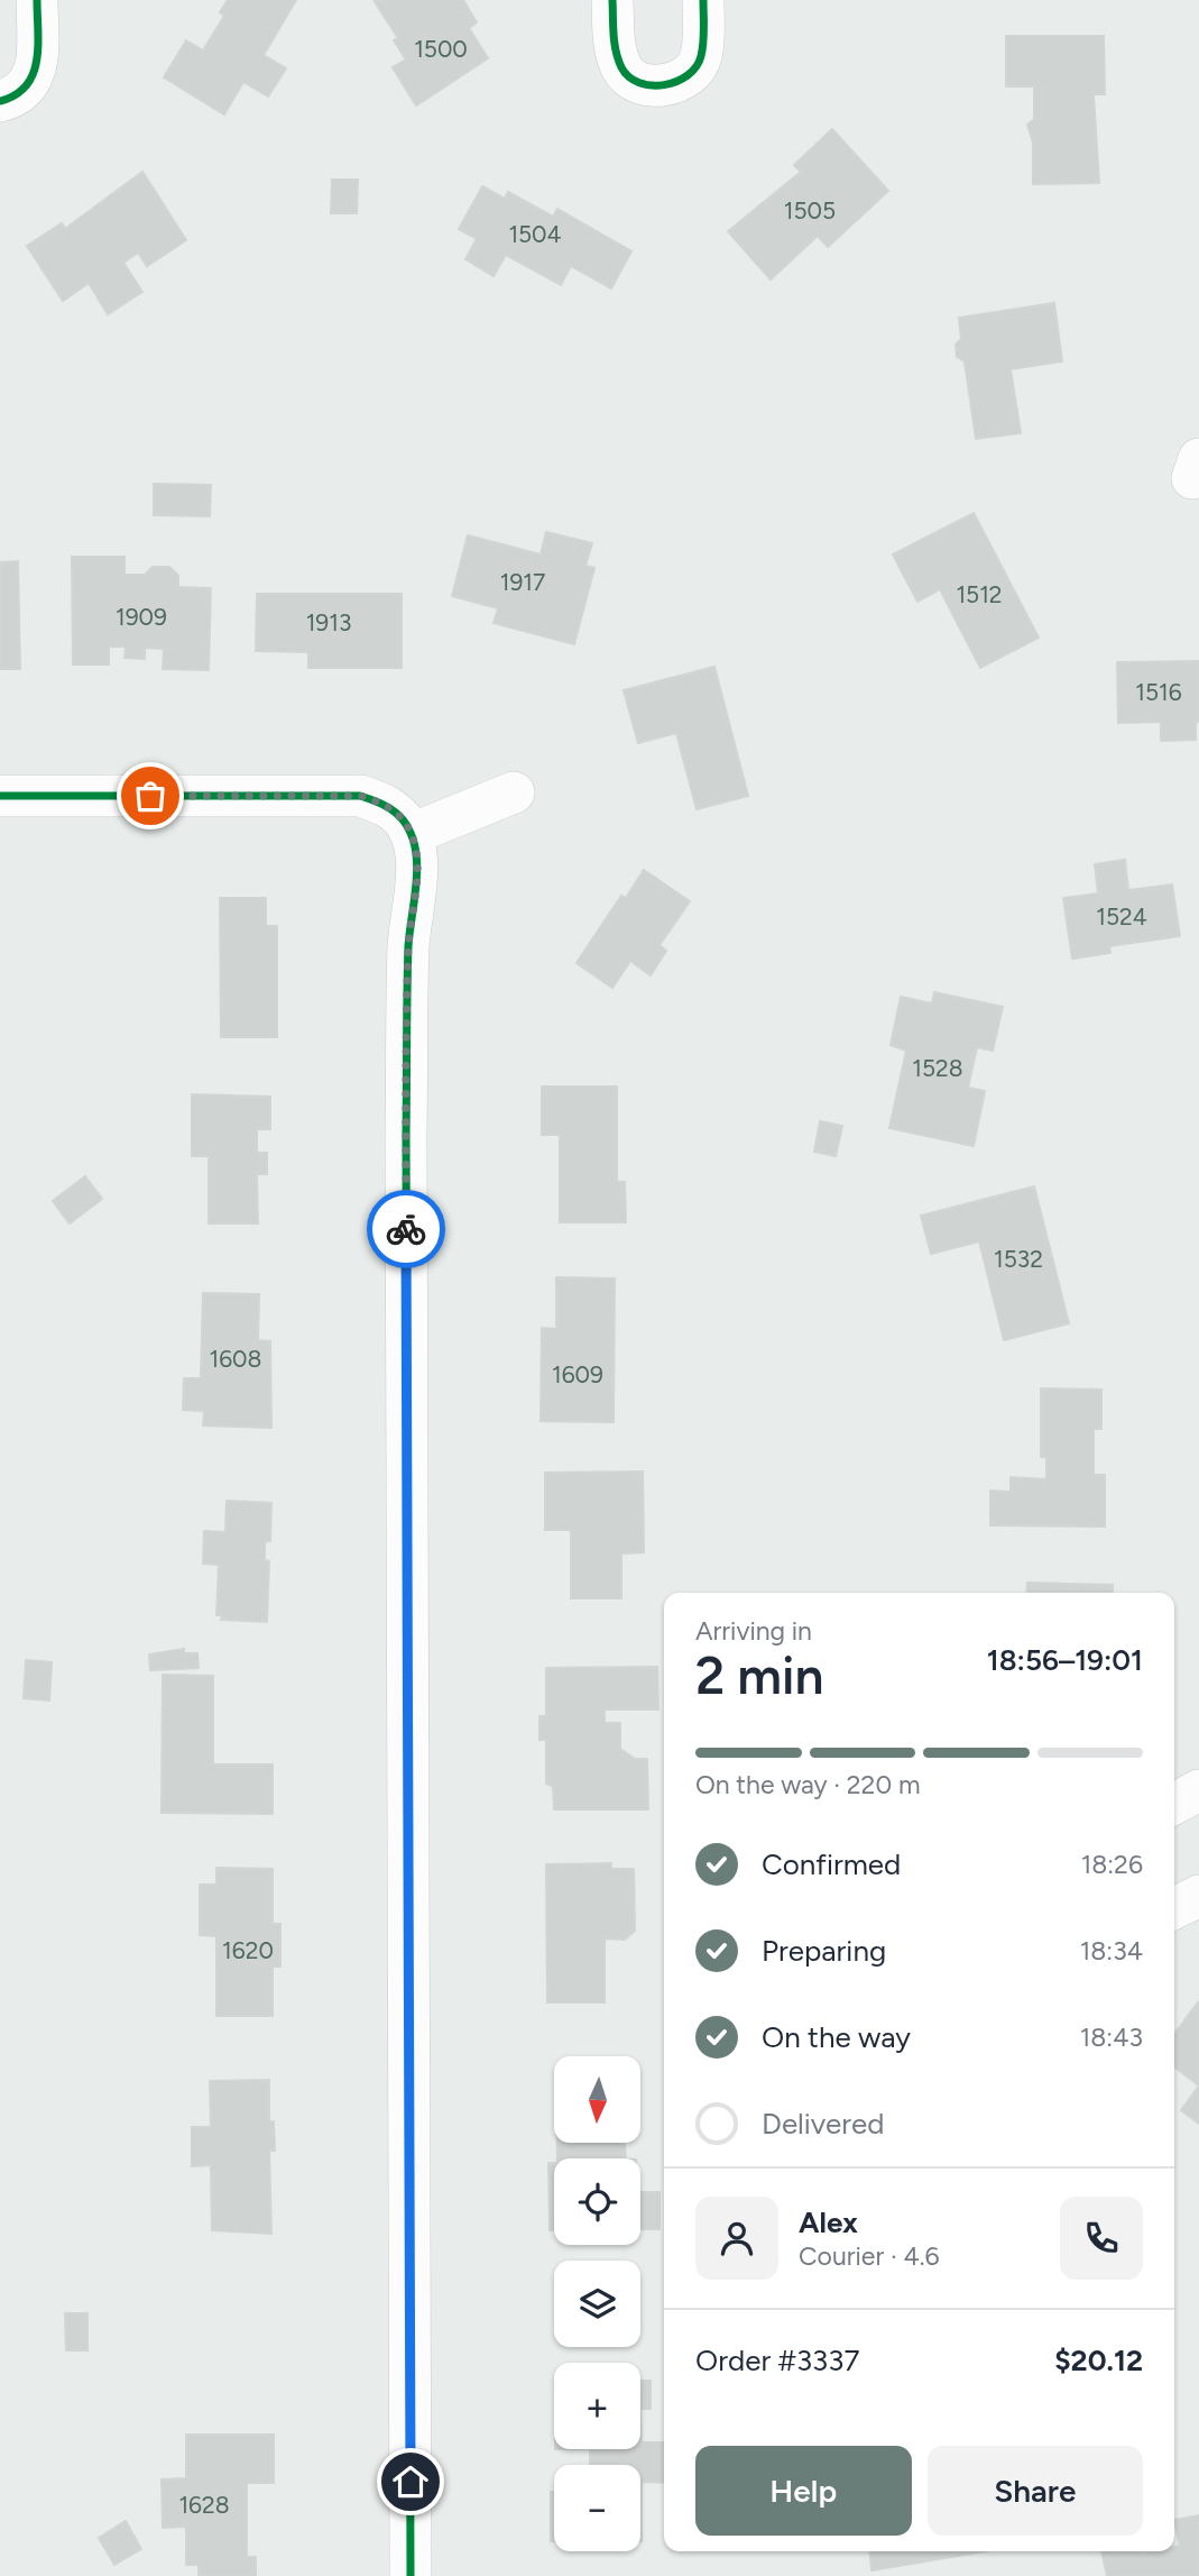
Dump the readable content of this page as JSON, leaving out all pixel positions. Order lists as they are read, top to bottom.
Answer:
{
  "house_numbers": [
    "1500",
    "1505",
    "1504",
    "1917",
    "1512",
    "1909",
    "1913",
    "1516",
    "1524",
    "1528",
    "1532",
    "1608",
    "1609",
    "1620",
    "1628"
  ],
  "north": "bottom",
  "page": {
    "heading": ["2 min", "Arriving in", "18:56–19:01"],
    "panel": [
      "Alex",
      "Courier · 4.6",
      "Order #3337",
      "$20.12"
    ],
    "bar": "On the way · 220 m",
    "list": [
      ["Confirmed", "18:26"],
      ["Preparing", "18:34"],
      ["On the way", "18:43"],
      "Delivered"
    ],
    "map_buttons": ["+", "−"],
    "buttons": ["Help", "Share"]
  }
}
